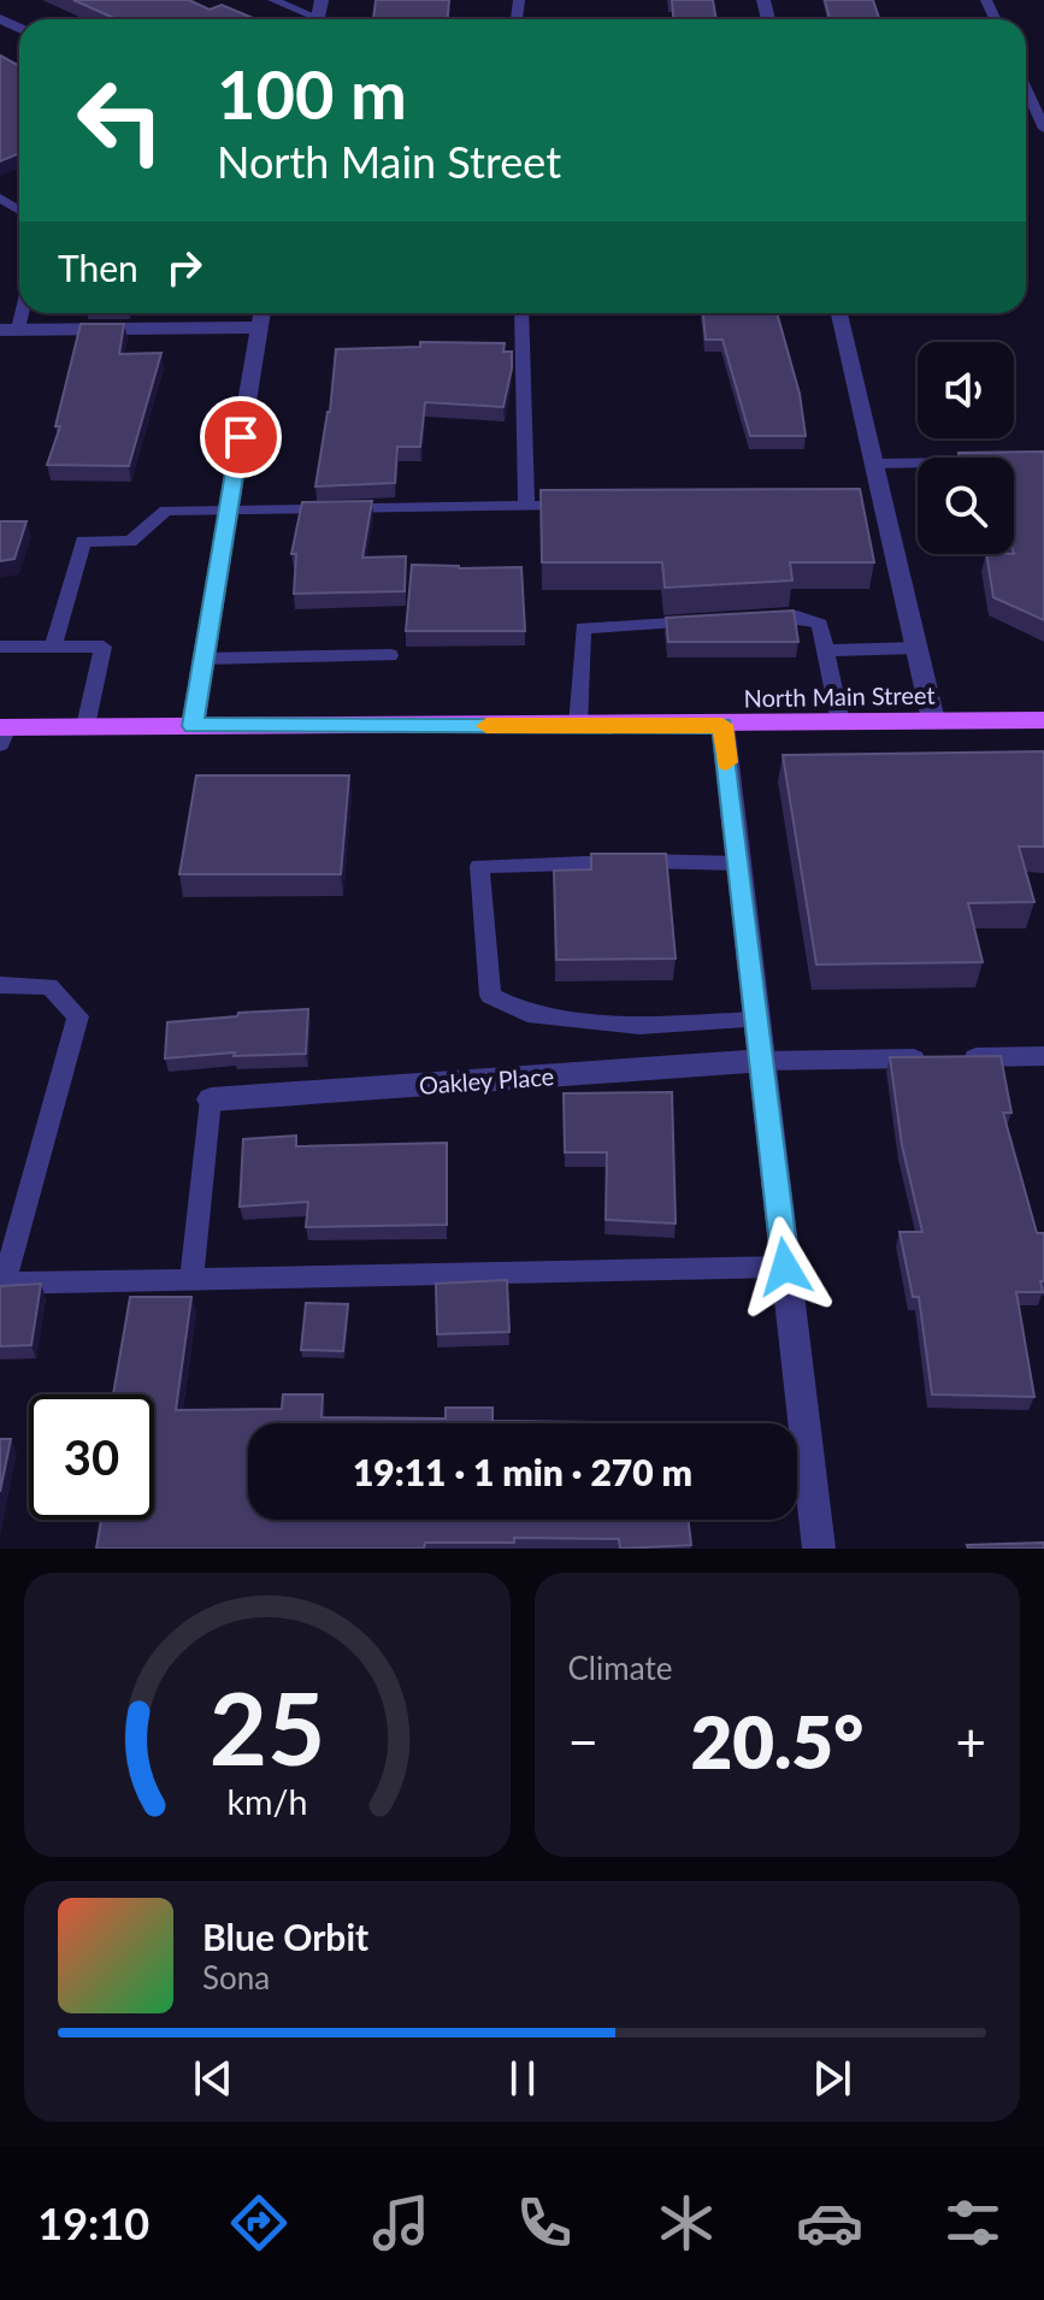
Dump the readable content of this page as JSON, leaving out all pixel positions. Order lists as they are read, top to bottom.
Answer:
{
  "streets": {
    "main road": ["North Main Street"],
    "street": ["Oakley Place"]
  },
  "page": {
    "turn": ["100 m", "North Main Street"],
    "then": "Then",
    "limit": "30",
    "trip": "19:11 · 1 min · 270 m",
    "tile": "Climate",
    "heat": ["−", "20.5°", "+"],
    "song": ["Blue Orbit", "Sona"],
    "tabs": "19:10",
    "gauge": ["25", "km/h"]
  }
}
